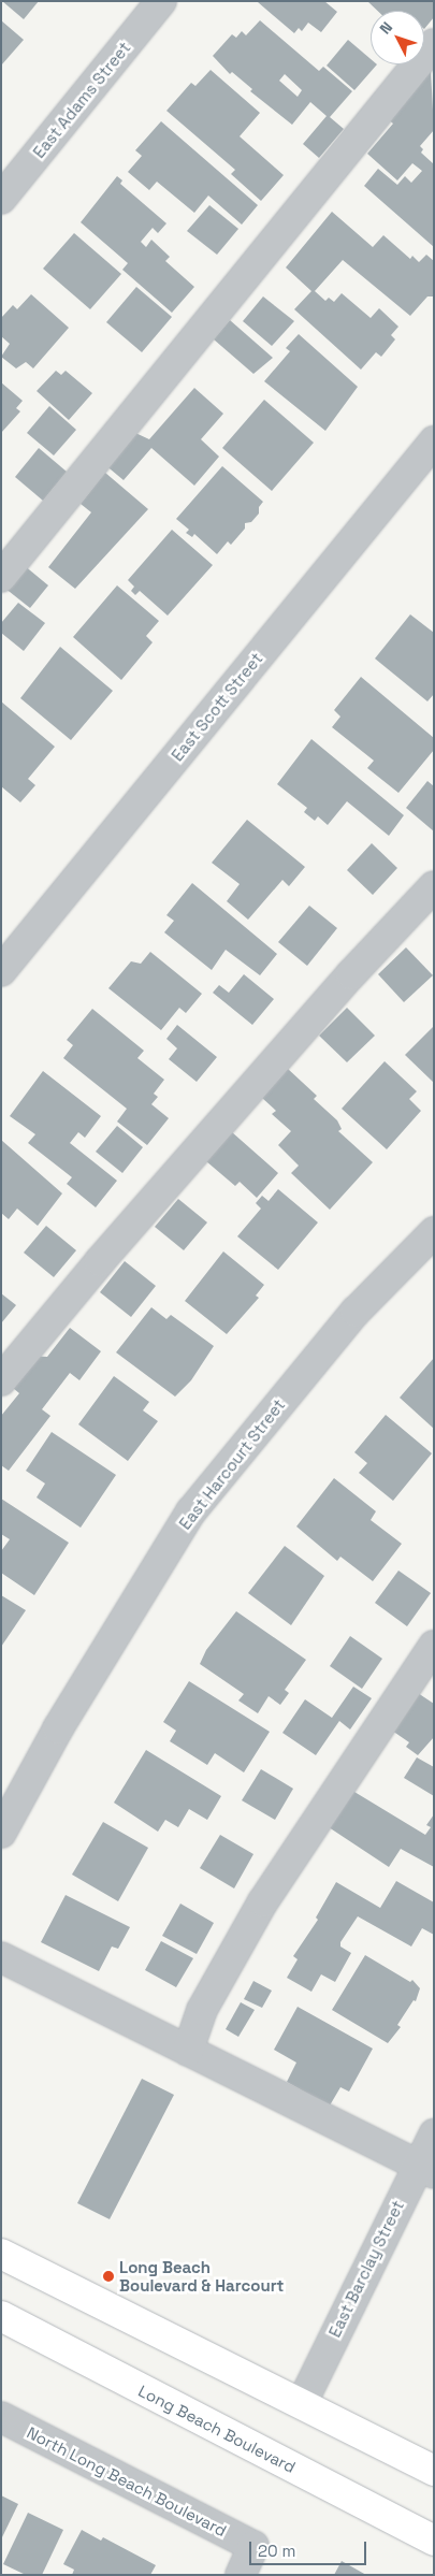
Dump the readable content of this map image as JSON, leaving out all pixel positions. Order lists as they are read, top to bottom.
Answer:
{
  "streets": {
    "main road": ["Long Beach Boulevard"],
    "street": [
      "East Adams Street",
      "East Scott Street",
      "East Harcourt Street",
      "East Barclay Street",
      "North Long Beach Boulevard"
    ]
  },
  "places": ["Long Beach Boulevard & Harcourt"],
  "scale_bar": "20 m",
  "north": "top left"
}
